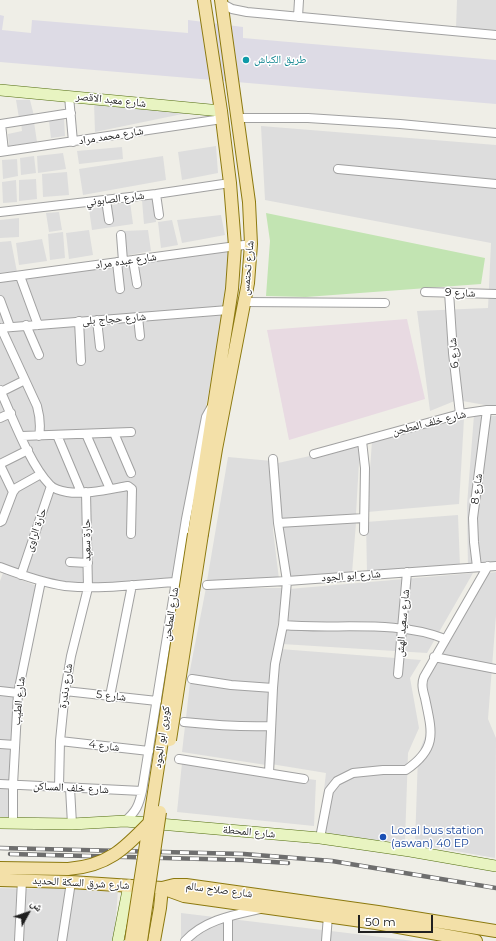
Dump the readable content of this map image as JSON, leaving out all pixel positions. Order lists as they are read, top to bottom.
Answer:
{
  "streets": {
    "main road": [
      "شارع معبد الاقصر",
      "شارع تحتمس",
      "كوبرى ابو الجود",
      "شارع المحطة",
      "شارع شرق السكة الحديد",
      "شارع صلاح سالم"
    ],
    "street": [
      "شارع محمد مراد",
      "شارع الصابوني",
      "شارع عبده مراد",
      "شارع 9",
      "شارع حجاج بلى",
      "شارع 6",
      "شارع خلف المطحن",
      "شارع 8",
      "حارة الراوى",
      "حارة سعيد",
      "شارع ابو الجود",
      "شارع المطحن",
      "شارع سعيد الهش",
      "شارع دندرة",
      "شارع 5",
      "شارع الطيب",
      "شارع 4",
      "شارع خلف المساكن"
    ]
  },
  "crossings": [
    ["شارع معبد الاقصر", "شارع محمد مراد"],
    ["شارع معبد الاقصر", "شارع تحتمس"],
    ["شارع محمد مراد", "شارع تحتمس"],
    ["شارع الصابوني", "شارع تحتمس"],
    ["شارع عبده مراد", "شارع تحتمس"],
    ["شارع تحتمس", "شارع حجاج بلى"],
    ["شارع تحتمس", "شارع المطحن"],
    ["شارع تحتمس", "كوبرى ابو الجود"],
    ["شارع 9", "شارع 6"],
    ["شارع 6", "شارع خلف المطحن"],
    ["شارع خلف المطحن", "شارع 8"],
    ["شارع 8", "شارع ابو الجود"],
    ["حارة سعيد", "شارع دندرة"],
    ["شارع ابو الجود", "شارع سعيد الهش"],
    ["شارع المطحن", "شارع 5"],
    ["شارع المطحن", "شارع 4"],
    ["شارع المطحن", "شارع خلف المساكن"],
    ["شارع المطحن", "شارع المحطة"],
    ["شارع دندرة", "شارع 5"],
    ["شارع دندرة", "شارع 4"],
    ["شارع دندرة", "شارع خلف المساكن"],
    ["شارع الطيب", "شارع خلف المساكن"],
    ["شارع الطيب", "شارع المحطة"],
    ["شارع شرق السكة الحديد", "شارع صلاح سالم"]
  ],
  "places": ["طريق الكباش", "Local bus station (aswan) 40 EP"],
  "scale_bar": "50 m",
  "north": "top right"
}
